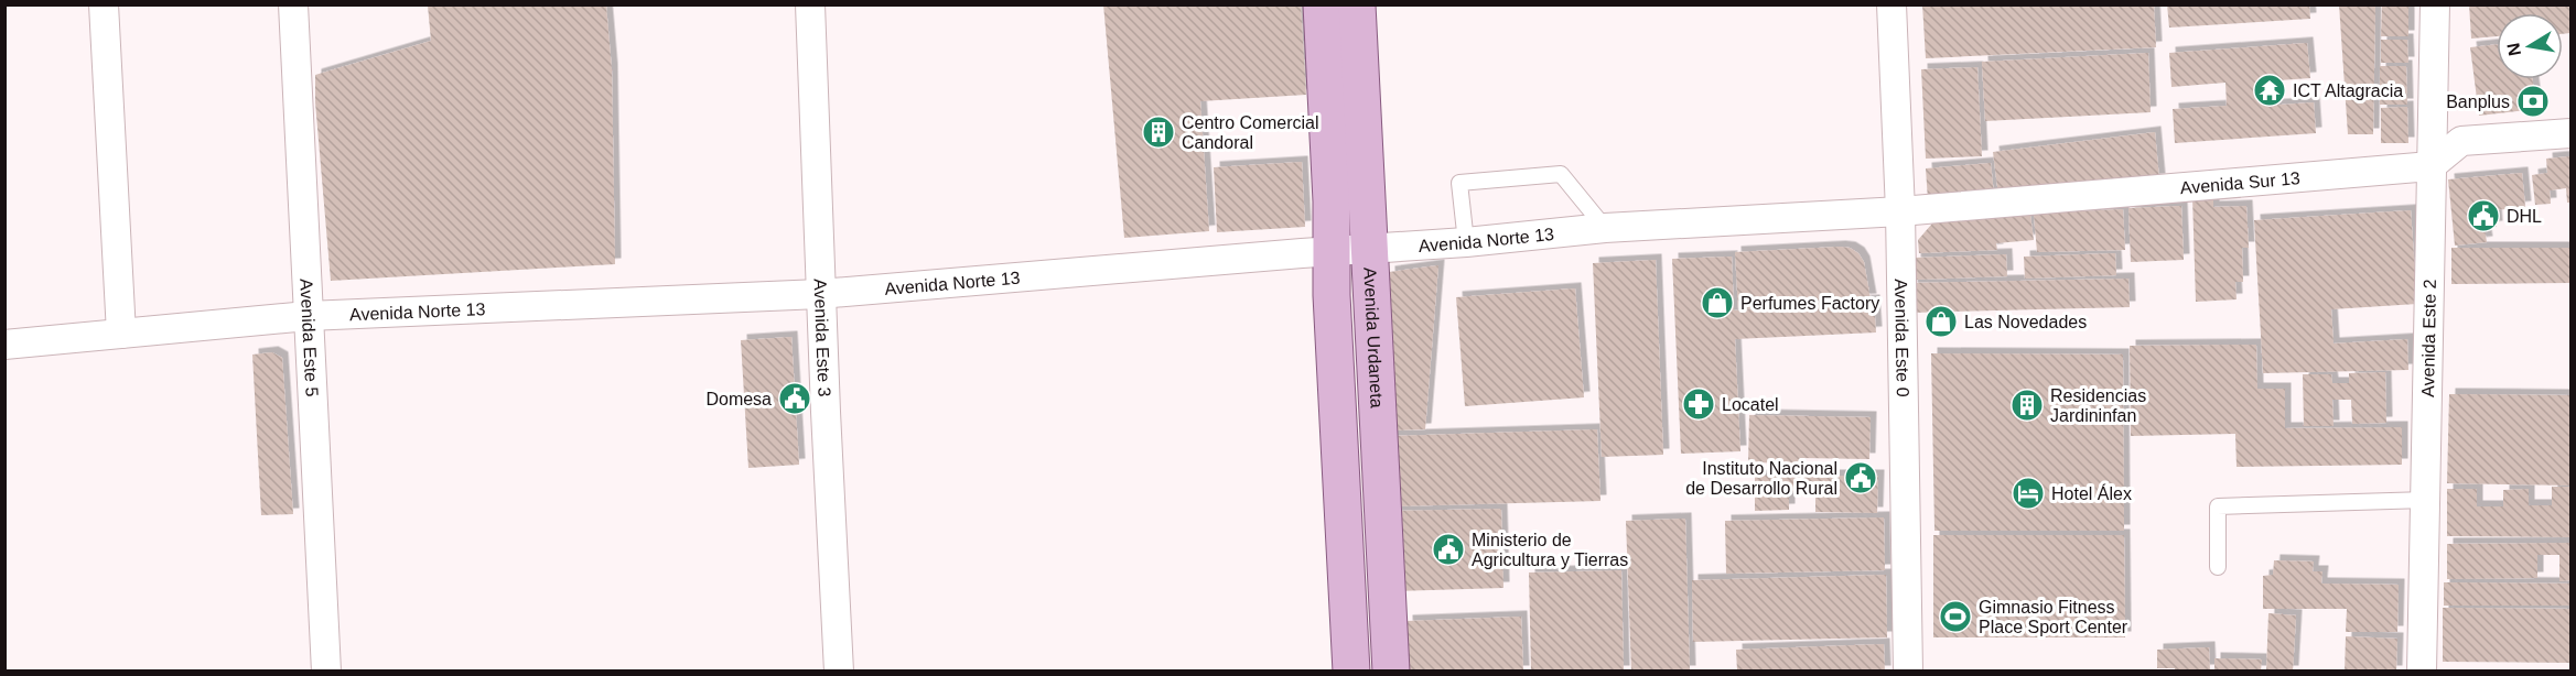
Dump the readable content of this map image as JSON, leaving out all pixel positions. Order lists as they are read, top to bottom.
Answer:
{
  "streets": {
    "main road": ["Avenida Urdaneta"],
    "street": [
      "Avenida Sur 13",
      "Avenida Norte 13",
      "Avenida Este 5",
      "Avenida Este 3",
      "Avenida Este 0",
      "Avenida Este 2"
    ]
  },
  "crossings": [
    ["Avenida Sur 13", "Avenida Norte 13"],
    ["Avenida Sur 13", "Avenida Este 0"],
    ["Avenida Sur 13", "Avenida Este 2"],
    ["Avenida Norte 13", "Avenida Este 5"],
    ["Avenida Norte 13", "Avenida Este 3"],
    ["Avenida Norte 13", "Avenida Urdaneta"],
    ["Avenida Norte 13", "Avenida Este 0"]
  ],
  "places": {
    "temple": ["ICT Altagracia"],
    "bank": ["Banplus"],
    "building": ["Centro Comercial Candoral", "Residencias Jardininfan"],
    "public building": [
      "DHL",
      "Domesa",
      "Instituto Nacional de Desarrollo Rural",
      "Ministerio de Agricultura y Tierras"
    ],
    "shop": ["Perfumes Factory", "Las Novedades"],
    "pharmacy": ["Locatel"],
    "hotel": ["Hotel Álex"],
    "sports": ["Gimnasio Fitness Place Sport Center"]
  },
  "north": "left"
}
